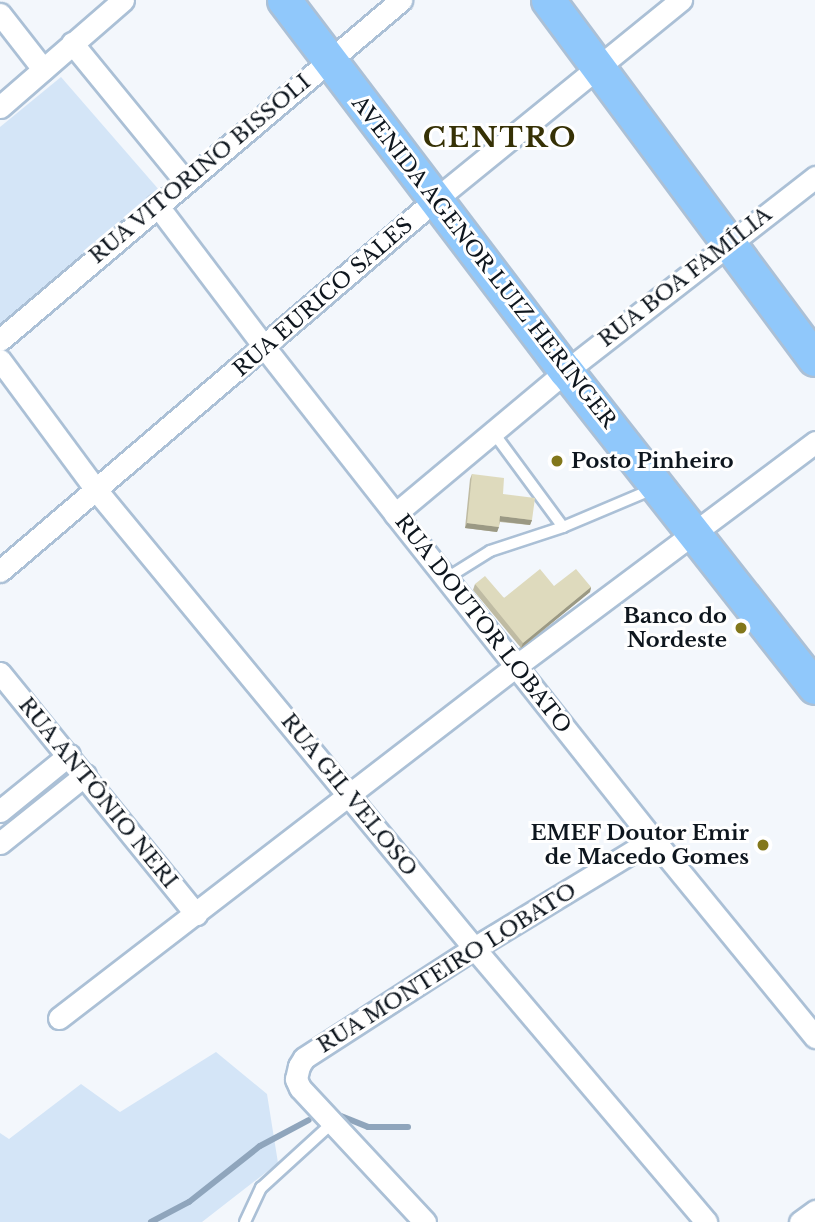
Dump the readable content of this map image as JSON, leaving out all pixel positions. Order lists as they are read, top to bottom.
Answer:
{
  "streets": {
    "main road": ["AVENIDA AGENOR LUIZ HERINGER"],
    "street": [
      "RUA VITORINO BISSOLI",
      "RUA BOA FAMÍLIA",
      "RUA EURICO SALES",
      "RUA DOUTOR LOBATO",
      "RUA ANTÔNIO NERI",
      "RUA GIL VELOSO",
      "RUA MONTEIRO LOBATO"
    ]
  },
  "crossings": [
    ["RUA VITORINO BISSOLI", "AVENIDA AGENOR LUIZ HERINGER"],
    ["RUA VITORINO BISSOLI", "RUA DOUTOR LOBATO"],
    ["AVENIDA AGENOR LUIZ HERINGER", "RUA BOA FAMÍLIA"],
    ["AVENIDA AGENOR LUIZ HERINGER", "RUA EURICO SALES"],
    ["RUA BOA FAMÍLIA", "RUA DOUTOR LOBATO"],
    ["RUA EURICO SALES", "RUA DOUTOR LOBATO"],
    ["RUA EURICO SALES", "RUA GIL VELOSO"],
    ["RUA DOUTOR LOBATO", "RUA MONTEIRO LOBATO"],
    ["RUA GIL VELOSO", "RUA MONTEIRO LOBATO"]
  ],
  "districts": ["CENTRO"],
  "places": ["Posto Pinheiro", "Banco do Nordeste", "EMEF Doutor Emir de Macedo Gomes"]
}
